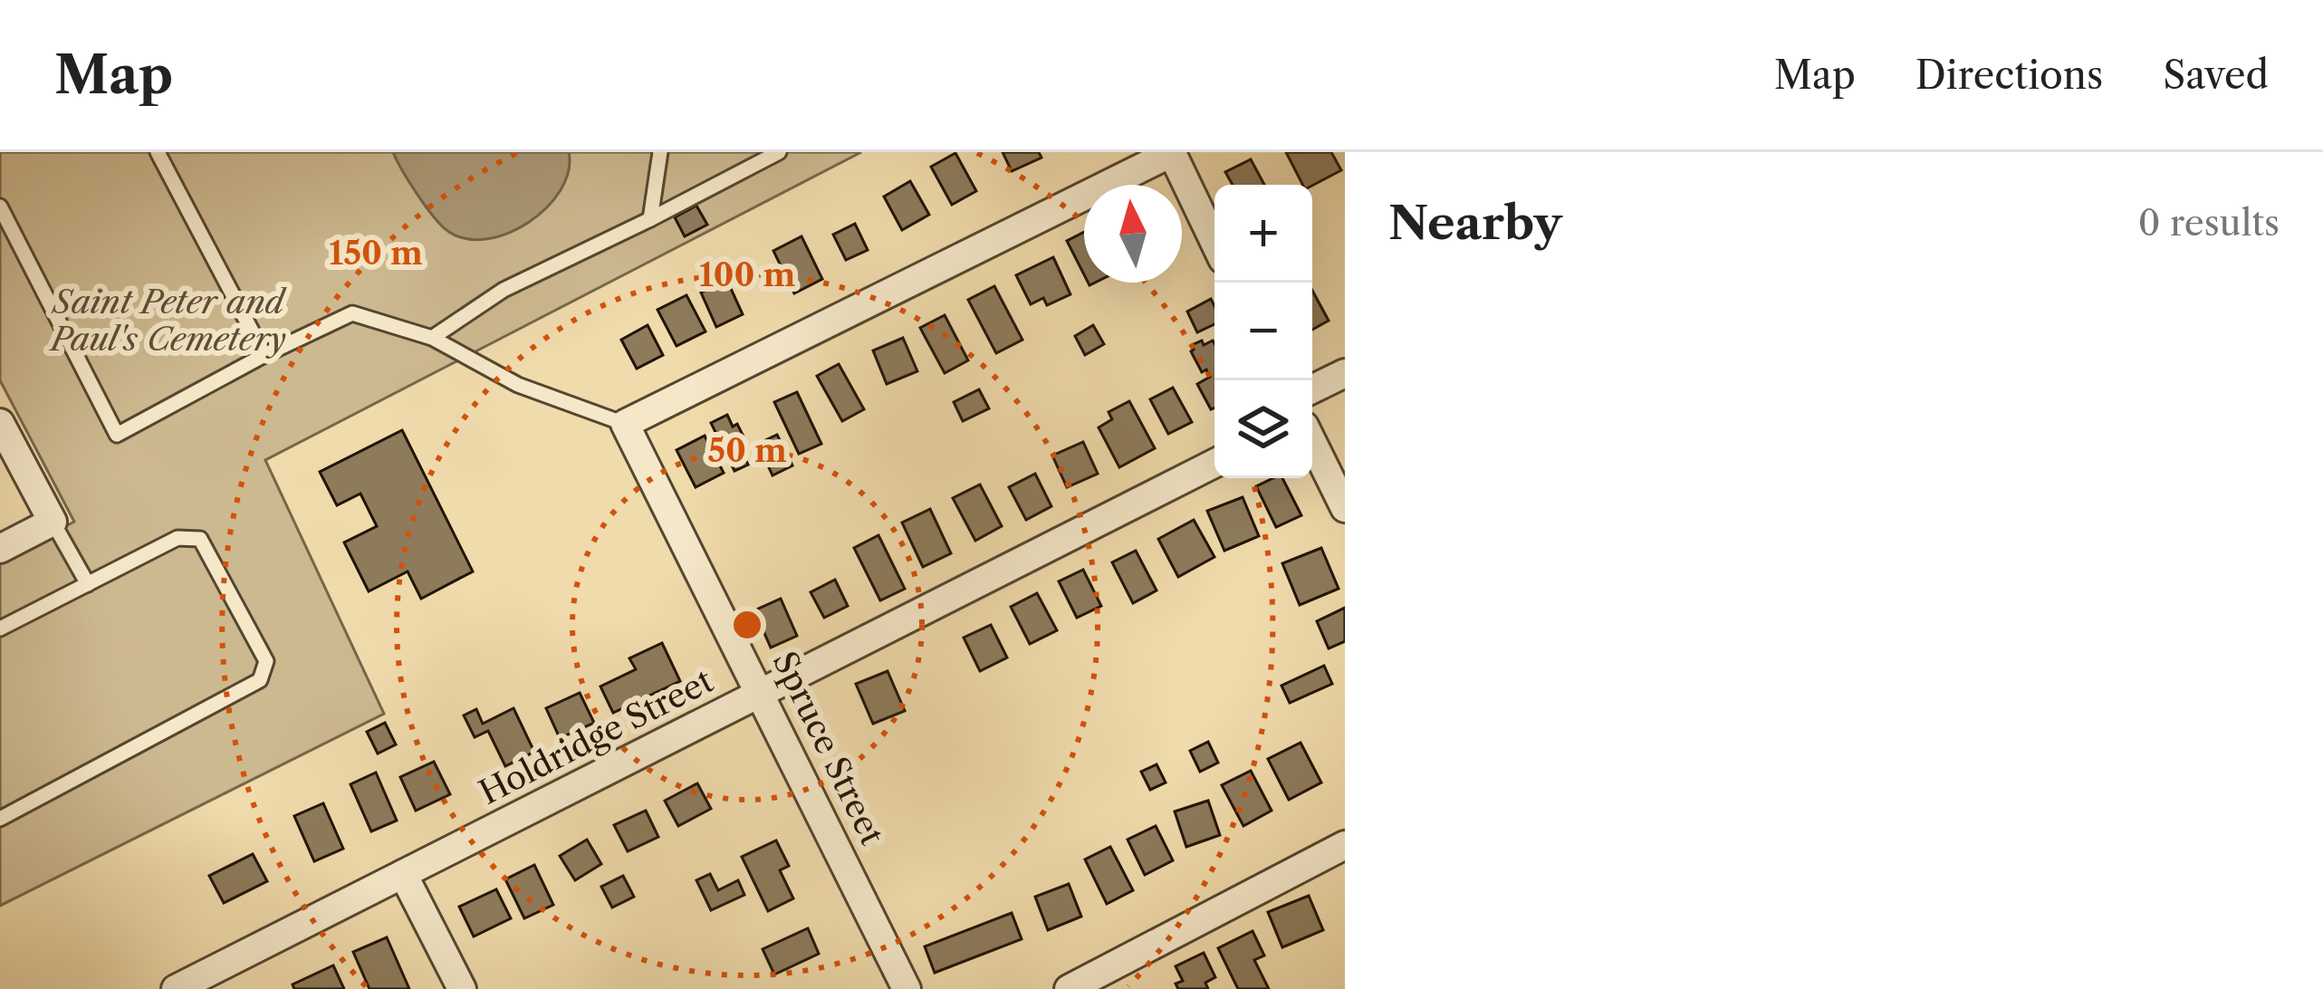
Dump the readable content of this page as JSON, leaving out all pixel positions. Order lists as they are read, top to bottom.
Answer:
{
  "streets": {
    "street": ["Holdridge Street", "Spruce Street"]
  },
  "crossings": [
    ["Holdridge Street", "Spruce Street"]
  ],
  "parks": ["Saint Peter and Paul's Cemetery"],
  "north": "top",
  "page": {
    "header": "Map",
    "nav": ["Map", "Directions", "Saved"],
    "heading": ["Nearby", "0 results"],
    "map_buttons": ["+", "−"]
  },
  "rings": ["150 m", "100 m", "50 m"]
}
